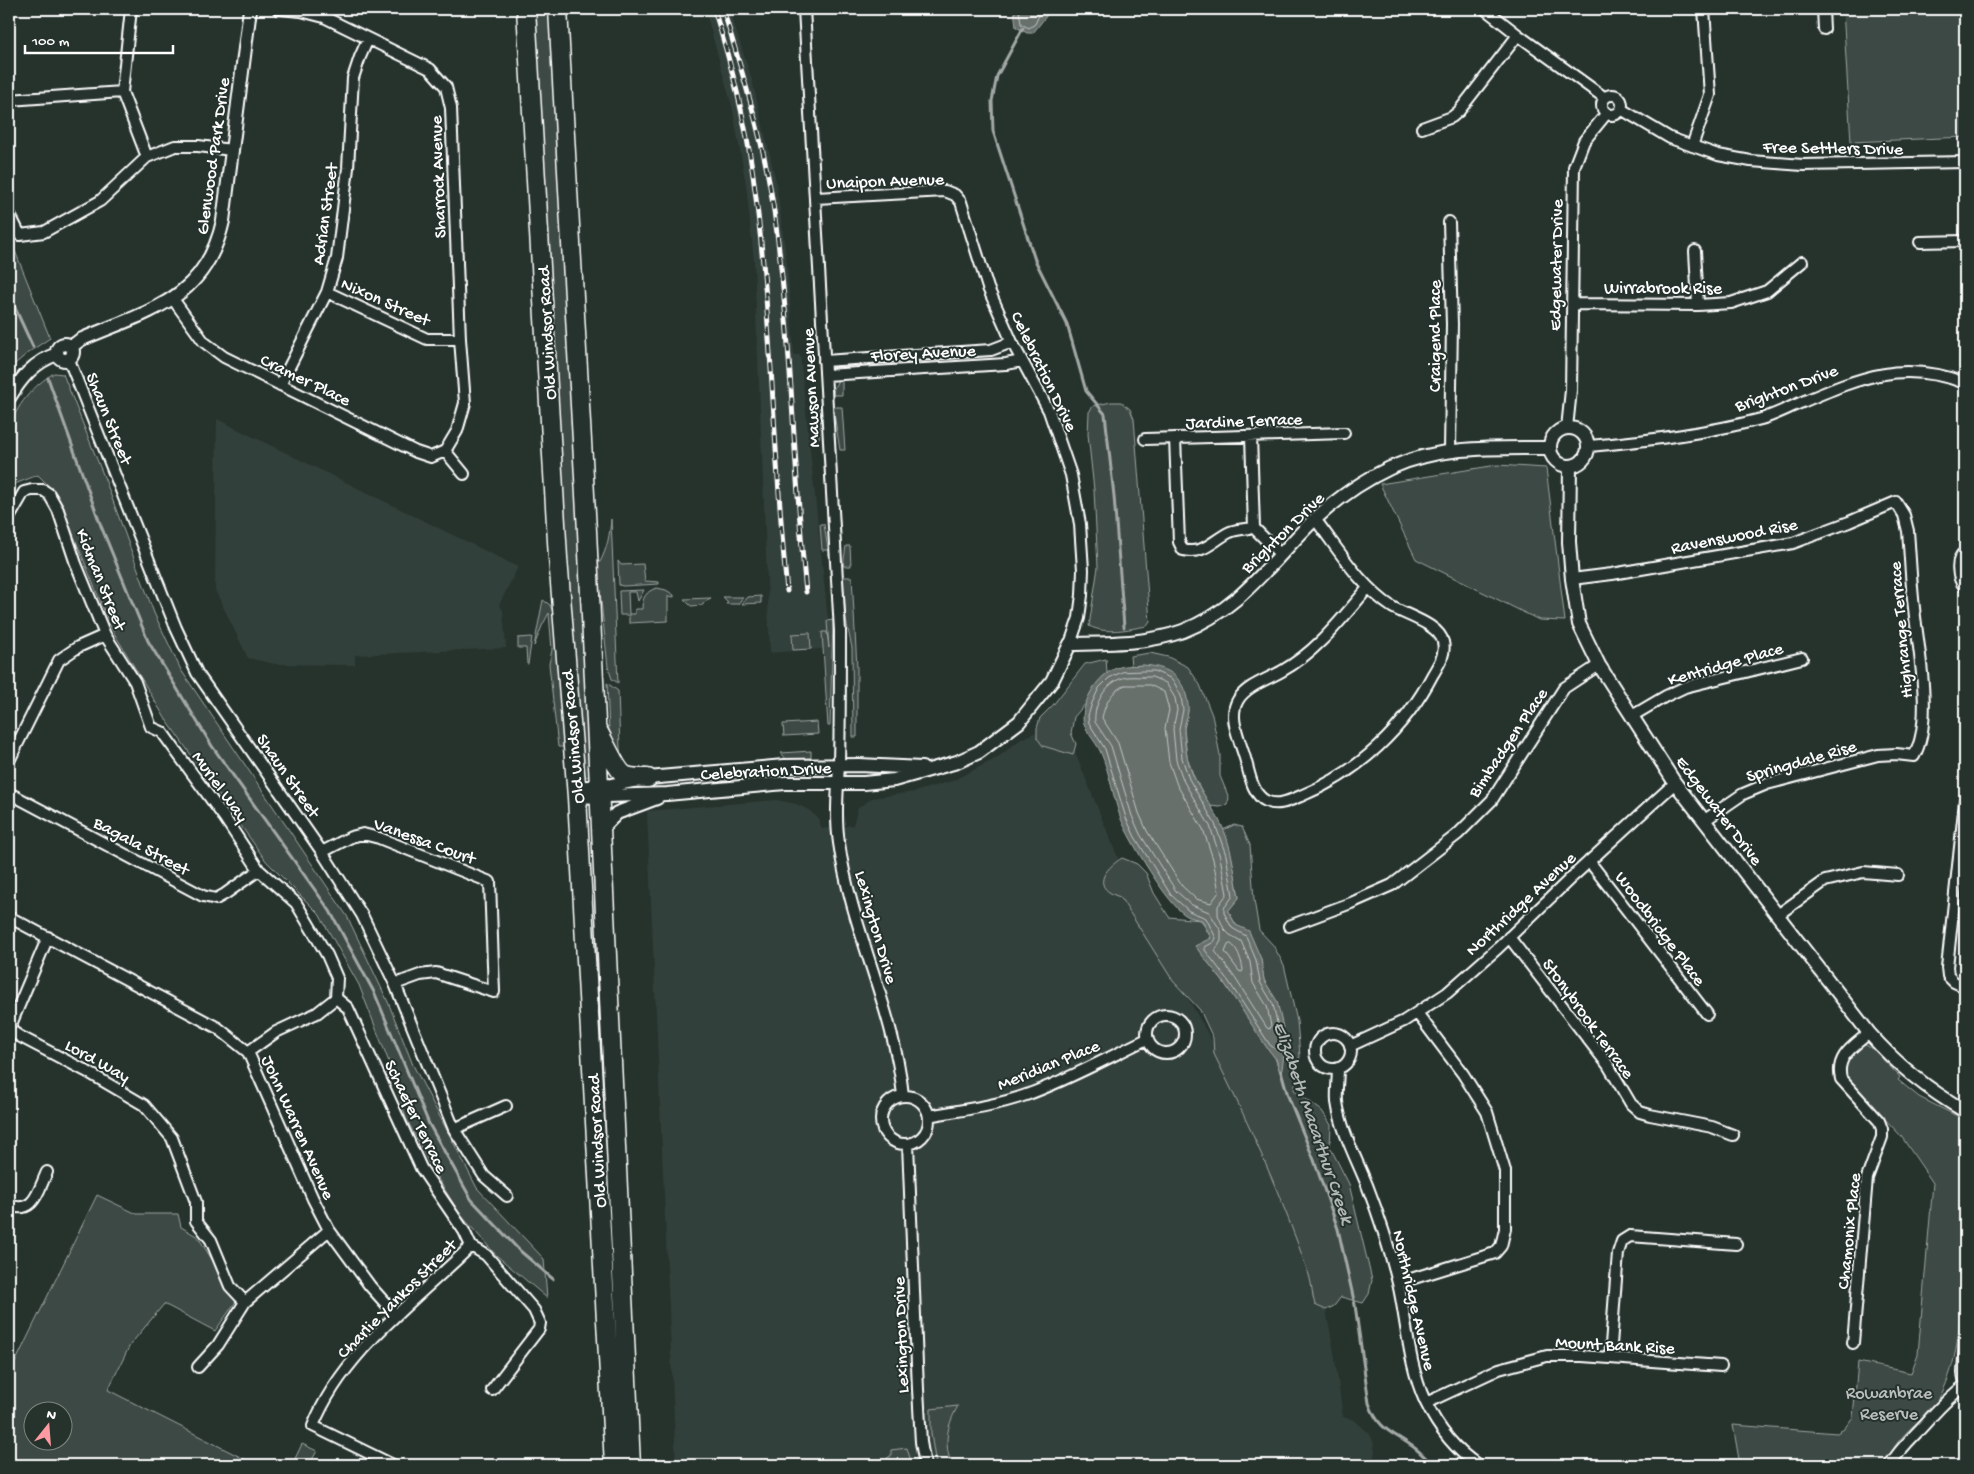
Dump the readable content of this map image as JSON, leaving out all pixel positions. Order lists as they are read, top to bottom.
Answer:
{
  "streets": {
    "highway": ["Old Windsor Road"],
    "street": [
      "Free Settlers Drive",
      "Glenwood Park Drive",
      "Sharrock Avenue",
      "Unaipon Avenue",
      "Adrian Street",
      "Edgewater Drive",
      "Wirrabrook Rise",
      "Nixon Street",
      "Craigend Place",
      "Florey Avenue",
      "Celebration Drive",
      "Cramer Place",
      "Brighton Drive",
      "Mawson Avenue",
      "Shaun Street",
      "Jardine Terrace",
      "Ravenswood Rise",
      "Kidman Street",
      "Highrange Terrace",
      "Kentridge Place",
      "Bimbadgen Place",
      "Springdale Rise",
      "Muriel Way",
      "Vanessa Court",
      "Bagala Street",
      "Northridge Avenue",
      "Lexington Drive",
      "Woodbridge Place",
      "Stonybrook Terrace",
      "Lord Way",
      "Meridian Place",
      "Schaefer Terrace",
      "John Warren Avenue",
      "Chamonix Place",
      "Charlie Yankos Street",
      "Mount Bank Rise"
    ]
  },
  "crossings": [
    ["Free Settlers Drive", "Edgewater Drive"],
    ["Glenwood Park Drive", "Cramer Place"],
    ["Glenwood Park Drive", "Shaun Street"],
    ["Sharrock Avenue", "Adrian Street"],
    ["Sharrock Avenue", "Nixon Street"],
    ["Sharrock Avenue", "Cramer Place"],
    ["Unaipon Avenue", "Celebration Drive"],
    ["Unaipon Avenue", "Mawson Avenue"],
    ["Adrian Street", "Nixon Street"],
    ["Adrian Street", "Cramer Place"],
    ["Edgewater Drive", "Wirrabrook Rise"],
    ["Edgewater Drive", "Brighton Drive"],
    ["Edgewater Drive", "Ravenswood Rise"],
    ["Edgewater Drive", "Kentridge Place"],
    ["Edgewater Drive", "Bimbadgen Place"],
    ["Edgewater Drive", "Springdale Rise"],
    ["Edgewater Drive", "Northridge Avenue"],
    ["Edgewater Drive", "Chamonix Place"],
    ["Old Windsor Road", "Celebration Drive"],
    ["Craigend Place", "Brighton Drive"],
    ["Florey Avenue", "Celebration Drive"],
    ["Florey Avenue", "Mawson Avenue"],
    ["Celebration Drive", "Brighton Drive"],
    ["Celebration Drive", "Mawson Avenue"],
    ["Celebration Drive", "Lexington Drive"],
    ["Mawson Avenue", "Lexington Drive"],
    ["Shaun Street", "Vanessa Court"],
    ["Ravenswood Rise", "Highrange Terrace"],
    ["Kidman Street", "Muriel Way"],
    ["Highrange Terrace", "Springdale Rise"],
    ["Muriel Way", "Bagala Street"],
    ["Muriel Way", "Schaefer Terrace"],
    ["Northridge Avenue", "Woodbridge Place"],
    ["Northridge Avenue", "Stonybrook Terrace"],
    ["Northridge Avenue", "Mount Bank Rise"],
    ["Lexington Drive", "Meridian Place"],
    ["Lord Way", "John Warren Avenue"],
    ["Schaefer Terrace", "Charlie Yankos Street"],
    ["John Warren Avenue", "Charlie Yankos Street"]
  ],
  "water": ["Elizabeth Macarthur Creek"],
  "parks": ["Rowanbrae Reserve"],
  "scale_bar": "100 m",
  "north": "top"
}
